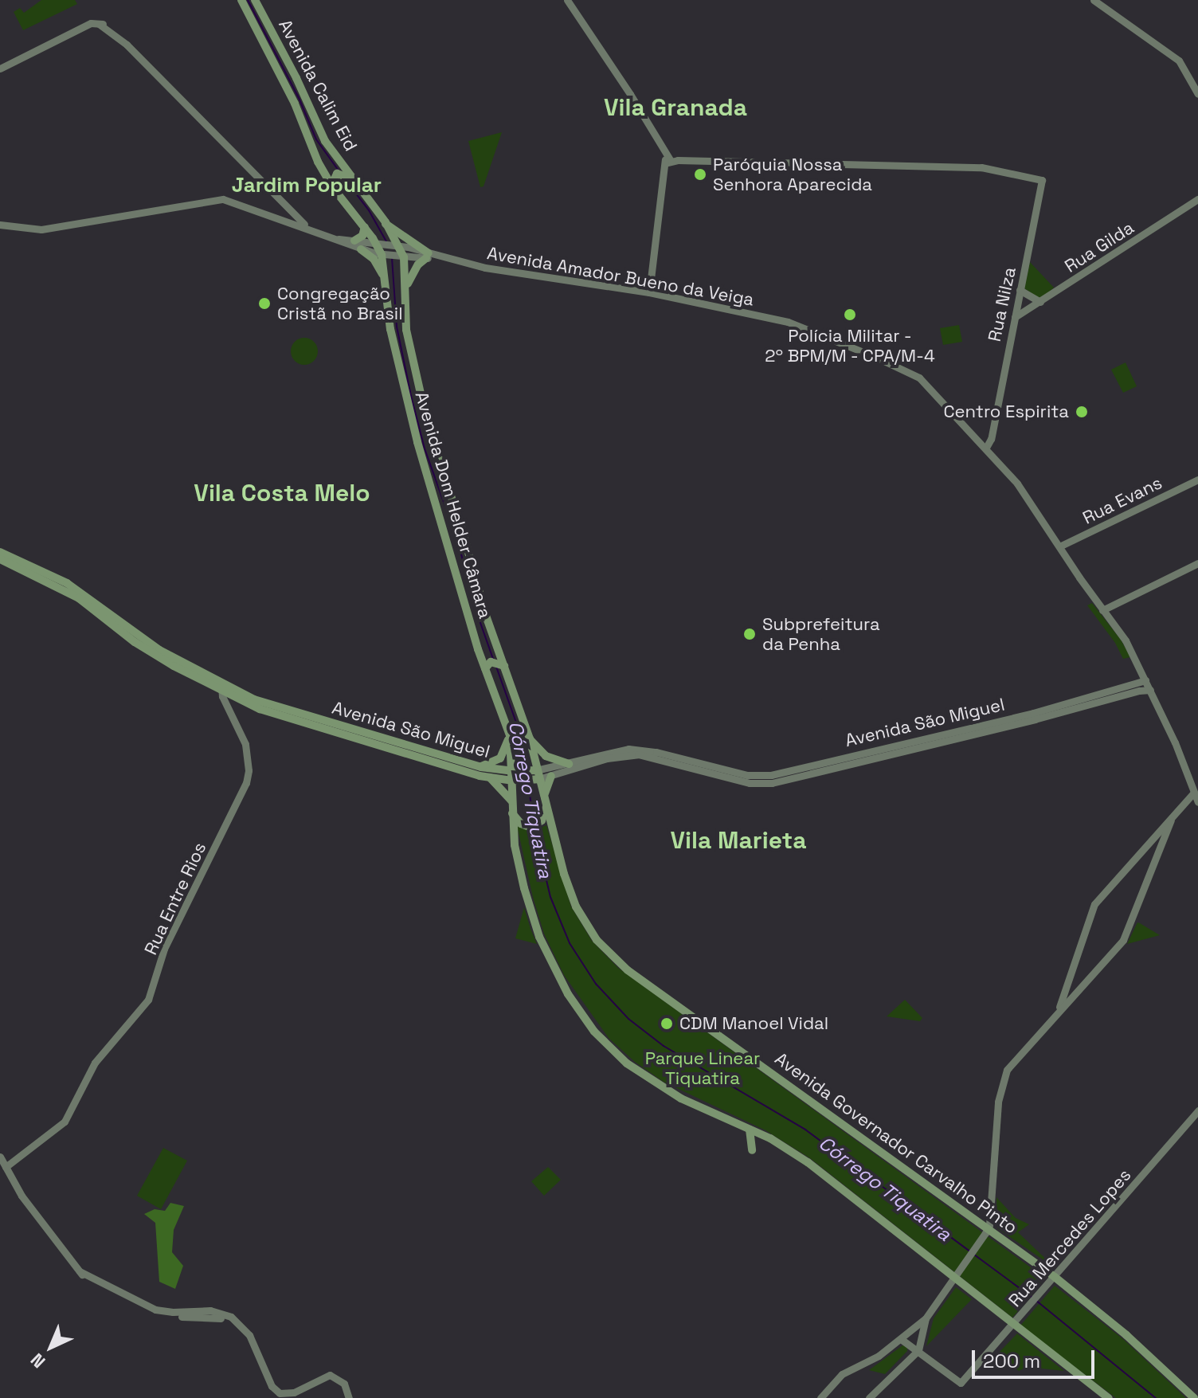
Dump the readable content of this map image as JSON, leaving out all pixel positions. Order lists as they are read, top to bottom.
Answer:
{
  "streets": {
    "main road": [
      "Avenida Calim Eid",
      "Avenida Dom Helder Câmara",
      "Avenida São Miguel",
      "Avenida Governador Carvalho Pinto"
    ],
    "street": [
      "Rua Gilda",
      "Avenida Amador Bueno da Veiga",
      "Rua Nilza",
      "Rua Evans",
      "Rua Entre Rios",
      "Rua Mercedes Lopes"
    ]
  },
  "crossings": [
    ["Avenida Calim Eid", "Avenida Amador Bueno da Veiga"],
    ["Avenida Calim Eid", "Avenida Dom Helder Câmara"],
    ["Rua Gilda", "Rua Nilza"],
    ["Avenida Amador Bueno da Veiga", "Rua Evans"],
    ["Avenida Amador Bueno da Veiga", "Avenida Dom Helder Câmara"],
    ["Avenida Amador Bueno da Veiga", "Avenida São Miguel"],
    ["Avenida Dom Helder Câmara", "Avenida São Miguel"],
    ["Avenida Dom Helder Câmara", "Avenida Governador Carvalho Pinto"],
    ["Avenida São Miguel", "Rua Entre Rios"],
    ["Avenida São Miguel", "Avenida Governador Carvalho Pinto"],
    ["Avenida Governador Carvalho Pinto", "Rua Mercedes Lopes"]
  ],
  "districts": [
    "Vila Granada",
    "Jardim Popular",
    "Vila Costa Melo",
    "Vila Marieta"
  ],
  "water": ["Córrego Tiquatira"],
  "parks": ["Parque Linear Tiquatira"],
  "places": [
    "Paróquia Nossa Senhora Aparecida",
    "Congregação Cristã no Brasil",
    "Polícia Militar - 2º BPM/M - CPA/M-4",
    "Centro Espirita",
    "Subprefeitura da Penha",
    "CDM Manoel Vidal"
  ],
  "scale_bar": "200 m",
  "north": "bottom left"
}
